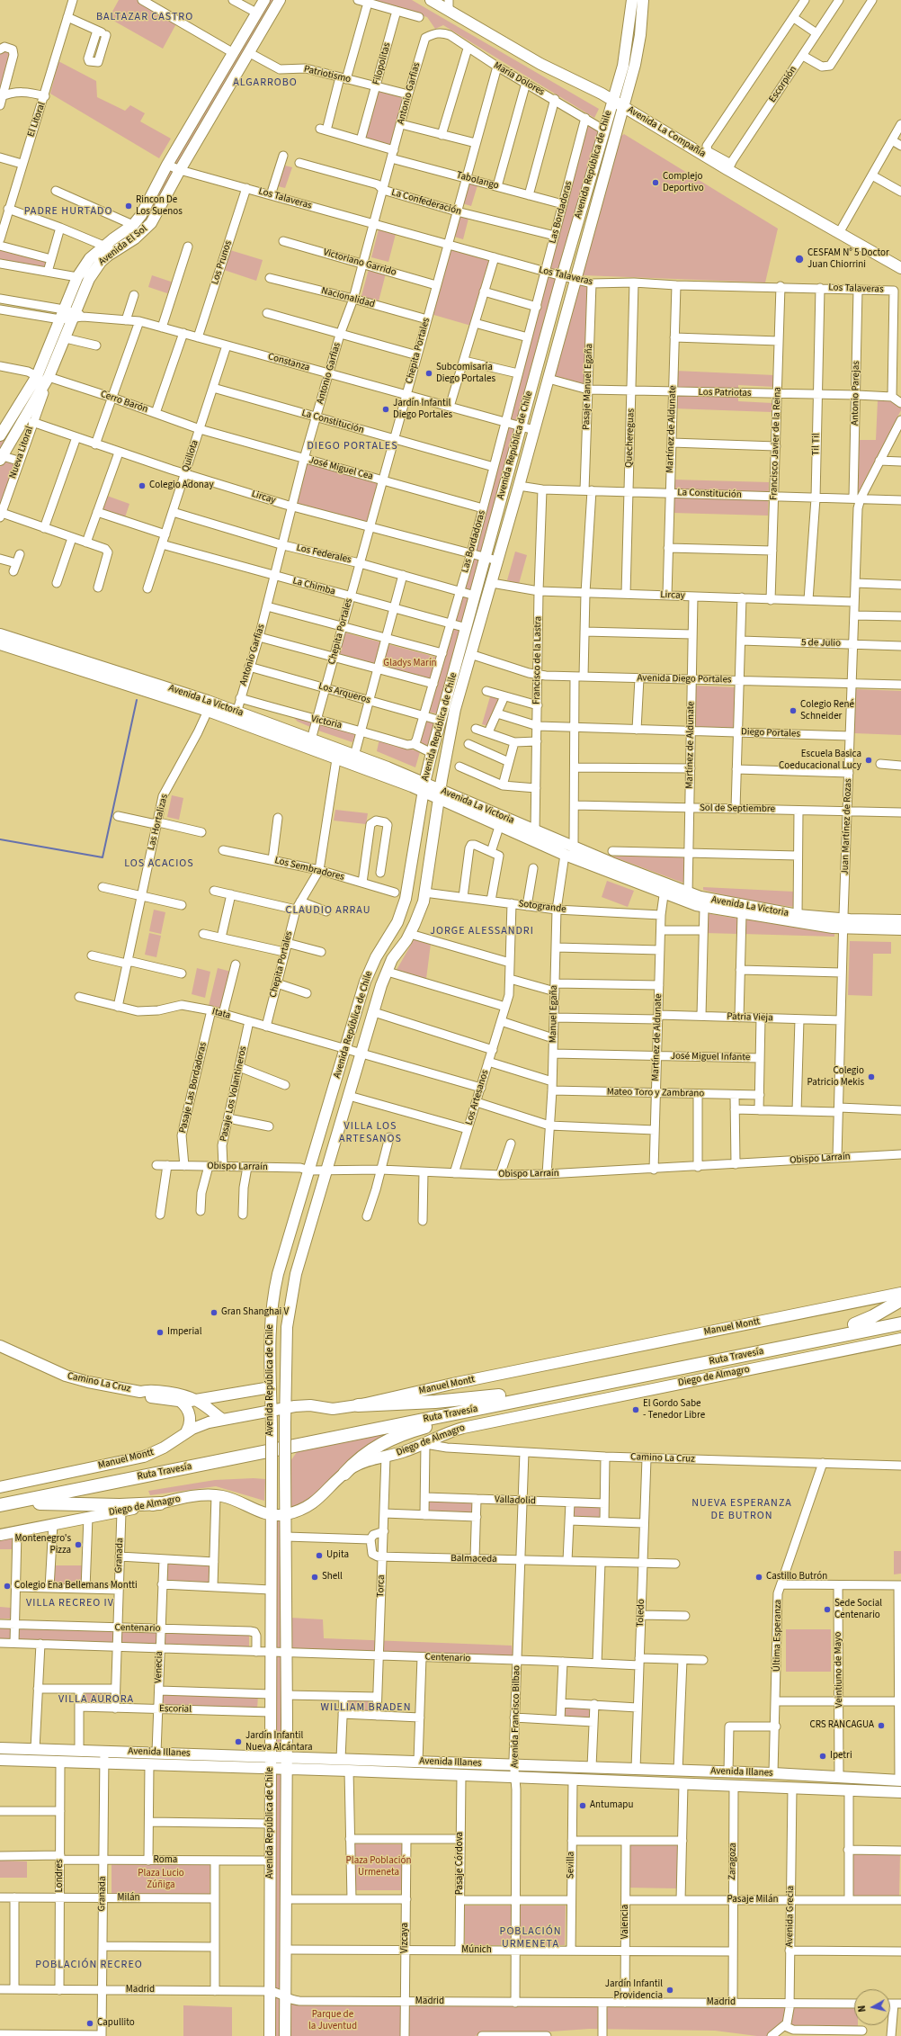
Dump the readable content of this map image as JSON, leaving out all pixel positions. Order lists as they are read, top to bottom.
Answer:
{
  "streets": {
    "highway": ["Ruta Travesía"],
    "main road": [
      "Avenida La Compañía",
      "Avenida República de Chile",
      "Avenida El Sol",
      "Avenida La Victoria",
      "Manuel Montt",
      "Diego de Almagro",
      "Camino La Cruz",
      "Avenida Illanes"
    ],
    "street": [
      "Filopolitas",
      "Patriotismo",
      "María Dolores",
      "Escorpión",
      "Antonio Garfias",
      "El Litoral",
      "Tabolango",
      "Los Talaveras",
      "La Confederación",
      "Las Bordadoras",
      "Los Prunos",
      "Victoriano Garrido",
      "Nacionalidad",
      "Chepita Portales",
      "Constanza",
      "Pasaje Manuel Egaña",
      "Los Patriotas",
      "Antonio Parejas",
      "Cerro Barón",
      "La Constitución",
      "Martínez de Aldunate",
      "Quechereguas",
      "Francisco Javier de la Reina",
      "Til Til",
      "Nueva Litoral",
      "Quillota",
      "José Miguel Cea",
      "Lircay",
      "Los Federales",
      "La Chimba",
      "5 de Julio",
      "Francisco de la Lastra",
      "Avenida Diego Portales",
      "Los Arqueros",
      "Victoria",
      "Diego Portales",
      "Sol de Septiembre",
      "Las Hortalizas",
      "Juan Martínez de Rozas",
      "Los Sembradores",
      "Sotogrande",
      "Itata",
      "Manuel Egaña",
      "Patria Vieja",
      "José Miguel Infante",
      "Pasaje Las Bordadoras",
      "Mateo Toro y Zambrano",
      "Pasaje Los Volantineros",
      "Los Artesanos",
      "Obispo Larraín",
      "Valladolid",
      "Granada",
      "Balmaceda",
      "Torca",
      "Toledo",
      "Centenario",
      "Última Esperanza",
      "Venecia",
      "Veintiuno de Mayo",
      "Escorial",
      "Avenida Francisco Bilbao",
      "Roma",
      "Zaragoza",
      "Pasaje Córdova",
      "Sevilla",
      "Londres",
      "Milán",
      "Pasaje Milán",
      "Avenida Grecia",
      "Valencia",
      "Vizcaya",
      "Múnich",
      "Madrid"
    ]
  },
  "crossings": [
    ["Filopolitas", "Patriotismo"],
    ["Filopolitas", "Tabolango"],
    ["Patriotismo", "Antonio Garfias"],
    ["Patriotismo", "Tabolango"],
    ["Patriotismo", "Avenida El Sol"],
    ["María Dolores", "Antonio Garfias"],
    ["María Dolores", "Avenida República de Chile"],
    ["María Dolores", "Las Bordadoras"],
    ["María Dolores", "Chepita Portales"],
    ["Escorpión", "Avenida La Compañía"],
    ["Antonio Garfias", "Tabolango"],
    ["Antonio Garfias", "Los Talaveras"],
    ["Antonio Garfias", "La Confederación"],
    ["Antonio Garfias", "Victoriano Garrido"],
    ["Antonio Garfias", "Nacionalidad"],
    ["Antonio Garfias", "Constanza"],
    ["Antonio Garfias", "La Constitución"],
    ["Antonio Garfias", "José Miguel Cea"],
    ["Antonio Garfias", "Lircay"],
    ["Antonio Garfias", "Los Federales"],
    ["Antonio Garfias", "La Chimba"],
    ["Antonio Garfias", "Los Arqueros"],
    ["Antonio Garfias", "Avenida La Victoria"],
    ["Antonio Garfias", "Victoria"],
    ["Avenida La Compañía", "Avenida República de Chile"],
    ["Avenida República de Chile", "Los Talaveras"],
    ["Avenida República de Chile", "Constanza"],
    ["Avenida República de Chile", "Los Patriotas"],
    ["Avenida República de Chile", "La Constitución"],
    ["Avenida República de Chile", "Lircay"],
    ["Avenida República de Chile", "Los Federales"],
    ["Avenida República de Chile", "La Chimba"],
    ["Avenida República de Chile", "Avenida Diego Portales"],
    ["Avenida República de Chile", "Los Arqueros"],
    ["Avenida República de Chile", "Avenida La Victoria"],
    ["Avenida República de Chile", "Victoria"],
    ["Avenida República de Chile", "Sotogrande"],
    ["Avenida República de Chile", "Itata"],
    ["Avenida República de Chile", "Obispo Larraín"],
    ["Avenida República de Chile", "Manuel Montt"],
    ["Avenida República de Chile", "Diego de Almagro"],
    ["Avenida República de Chile", "Camino La Cruz"],
    ["Avenida República de Chile", "Centenario"],
    ["Avenida República de Chile", "Escorial"],
    ["Avenida República de Chile", "Avenida Illanes"],
    ["Avenida República de Chile", "Roma"],
    ["Avenida República de Chile", "Múnich"],
    ["Avenida República de Chile", "Madrid"],
    ["Tabolango", "Las Bordadoras"],
    ["Tabolango", "Chepita Portales"],
    ["Los Talaveras", "Las Bordadoras"],
    ["Los Talaveras", "Avenida El Sol"],
    ["Los Talaveras", "Los Prunos"],
    ["Los Talaveras", "Chepita Portales"],
    ["Los Talaveras", "Pasaje Manuel Egaña"],
    ["Los Talaveras", "Los Patriotas"],
    ["Los Talaveras", "Antonio Parejas"],
    ["Los Talaveras", "Martínez de Aldunate"],
    ["Los Talaveras", "Quechereguas"],
    ["Los Talaveras", "Francisco Javier de la Reina"],
    ["Los Talaveras", "Til Til"],
    ["La Confederación", "Las Bordadoras"],
    ["La Confederación", "Chepita Portales"],
    ["Las Bordadoras", "Constanza"],
    ["Las Bordadoras", "La Constitución"],
    ["Las Bordadoras", "José Miguel Cea"],
    ["Las Bordadoras", "Lircay"],
    ["Las Bordadoras", "Los Federales"],
    ["Las Bordadoras", "La Chimba"],
    ["Las Bordadoras", "Los Arqueros"],
    ["Las Bordadoras", "Victoria"],
    ["Avenida El Sol", "Constanza"],
    ["Avenida El Sol", "Cerro Barón"],
    ["Avenida El Sol", "Nueva Litoral"],
    ["Los Prunos", "Constanza"],
    ["Victoriano Garrido", "Chepita Portales"],
    ["Nacionalidad", "Chepita Portales"],
    ["Chepita Portales", "Constanza"],
    ["Chepita Portales", "La Constitución"],
    ["Chepita Portales", "José Miguel Cea"],
    ["Chepita Portales", "Lircay"],
    ["Chepita Portales", "Los Federales"],
    ["Chepita Portales", "La Chimba"],
    ["Chepita Portales", "Los Arqueros"],
    ["Chepita Portales", "Avenida La Victoria"],
    ["Chepita Portales", "Victoria"],
    ["Chepita Portales", "Los Sembradores"],
    ["Chepita Portales", "Itata"],
    ["Constanza", "Quillota"],
    ["Pasaje Manuel Egaña", "Los Patriotas"],
    ["Pasaje Manuel Egaña", "La Constitución"],
    ["Pasaje Manuel Egaña", "Lircay"],
    ["Pasaje Manuel Egaña", "Avenida Diego Portales"],
    ["Pasaje Manuel Egaña", "Avenida La Victoria"],
    ["Pasaje Manuel Egaña", "Sol de Septiembre"],
    ["Los Patriotas", "Antonio Parejas"],
    ["Los Patriotas", "Martínez de Aldunate"],
    ["Los Patriotas", "Quechereguas"],
    ["Los Patriotas", "Francisco Javier de la Reina"],
    ["Los Patriotas", "Til Til"],
    ["Antonio Parejas", "La Constitución"],
    ["Antonio Parejas", "Juan Martínez de Rozas"],
    ["Cerro Barón", "Quillota"],
    ["Cerro Barón", "José Miguel Cea"],
    ["La Constitución", "Martínez de Aldunate"],
    ["La Constitución", "Quechereguas"],
    ["La Constitución", "Francisco Javier de la Reina"],
    ["La Constitución", "Til Til"],
    ["La Constitución", "Quillota"],
    ["La Constitución", "Francisco de la Lastra"],
    ["La Constitución", "Juan Martínez de Rozas"],
    ["Martínez de Aldunate", "Lircay"],
    ["Martínez de Aldunate", "Avenida Diego Portales"],
    ["Martínez de Aldunate", "Avenida La Victoria"],
    ["Martínez de Aldunate", "Diego Portales"],
    ["Martínez de Aldunate", "Sol de Septiembre"],
    ["Martínez de Aldunate", "Sotogrande"],
    ["Martínez de Aldunate", "Patria Vieja"],
    ["Martínez de Aldunate", "José Miguel Infante"],
    ["Martínez de Aldunate", "Mateo Toro y Zambrano"],
    ["Martínez de Aldunate", "Obispo Larraín"],
    ["Quechereguas", "Lircay"],
    ["Francisco Javier de la Reina", "Lircay"],
    ["Til Til", "Lircay"],
    ["Nueva Litoral", "Lircay"],
    ["Quillota", "José Miguel Cea"],
    ["Quillota", "Lircay"],
    ["Quillota", "Los Federales"],
    ["Quillota", "La Chimba"],
    ["Lircay", "Francisco de la Lastra"],
    ["Lircay", "Juan Martínez de Rozas"],
    ["5 de Julio", "Juan Martínez de Rozas"],
    ["Francisco de la Lastra", "Avenida Diego Portales"],
    ["Francisco de la Lastra", "Avenida La Victoria"],
    ["Avenida Diego Portales", "Juan Martínez de Rozas"],
    ["Avenida La Victoria", "Las Hortalizas"],
    ["Avenida La Victoria", "Juan Martínez de Rozas"],
    ["Avenida La Victoria", "Manuel Egaña"],
    ["Diego Portales", "Juan Martínez de Rozas"],
    ["Sol de Septiembre", "Juan Martínez de Rozas"],
    ["Las Hortalizas", "Itata"],
    ["Juan Martínez de Rozas", "Patria Vieja"],
    ["Juan Martínez de Rozas", "Obispo Larraín"],
    ["Sotogrande", "Manuel Egaña"],
    ["Sotogrande", "Los Artesanos"],
    ["Itata", "Pasaje Las Bordadoras"],
    ["Itata", "Pasaje Los Volantineros"],
    ["Itata", "Los Artesanos"],
    ["Manuel Egaña", "José Miguel Infante"],
    ["Manuel Egaña", "Mateo Toro y Zambrano"],
    ["Manuel Egaña", "Obispo Larraín"],
    ["Pasaje Las Bordadoras", "Obispo Larraín"],
    ["Pasaje Los Volantineros", "Obispo Larraín"],
    ["Los Artesanos", "Obispo Larraín"],
    ["Diego de Almagro", "Camino La Cruz"],
    ["Diego de Almagro", "Granada"],
    ["Diego de Almagro", "Torca"],
    ["Camino La Cruz", "Toledo"],
    ["Camino La Cruz", "Última Esperanza"],
    ["Camino La Cruz", "Avenida Francisco Bilbao"],
    ["Valladolid", "Avenida Francisco Bilbao"],
    ["Granada", "Centenario"],
    ["Granada", "Escorial"],
    ["Granada", "Avenida Illanes"],
    ["Granada", "Roma"],
    ["Granada", "Milán"],
    ["Granada", "Madrid"],
    ["Balmaceda", "Torca"],
    ["Balmaceda", "Toledo"],
    ["Balmaceda", "Avenida Francisco Bilbao"],
    ["Torca", "Centenario"],
    ["Toledo", "Centenario"],
    ["Toledo", "Avenida Illanes"],
    ["Centenario", "Venecia"],
    ["Centenario", "Avenida Francisco Bilbao"],
    ["Última Esperanza", "Avenida Illanes"],
    ["Venecia", "Escorial"],
    ["Venecia", "Avenida Illanes"],
    ["Veintiuno de Mayo", "Avenida Illanes"],
    ["Avenida Francisco Bilbao", "Avenida Illanes"],
    ["Avenida Francisco Bilbao", "Múnich"],
    ["Avenida Francisco Bilbao", "Madrid"],
    ["Avenida Illanes", "Zaragoza"],
    ["Avenida Illanes", "Pasaje Córdova"],
    ["Avenida Illanes", "Sevilla"],
    ["Avenida Illanes", "Londres"],
    ["Avenida Illanes", "Avenida Grecia"],
    ["Roma", "Londres"],
    ["Zaragoza", "Pasaje Milán"],
    ["Zaragoza", "Múnich"],
    ["Zaragoza", "Madrid"],
    ["Pasaje Córdova", "Múnich"],
    ["Sevilla", "Múnich"],
    ["Londres", "Milán"],
    ["Londres", "Madrid"],
    ["Pasaje Milán", "Avenida Grecia"],
    ["Pasaje Milán", "Valencia"],
    ["Avenida Grecia", "Madrid"],
    ["Valencia", "Múnich"],
    ["Valencia", "Madrid"],
    ["Vizcaya", "Múnich"],
    ["Vizcaya", "Madrid"]
  ],
  "districts": [
    "BALTAZAR CASTRO",
    "ALGARROBO",
    "PADRE HURTADO",
    "DIEGO PORTALES",
    "LOS ACACIOS",
    "CLAUDIO ARRAU",
    "JORGE ALESSANDRI",
    "VILLA LOS ARTESANOS",
    "NUEVA ESPERANZA DE BUTRON",
    "VILLA RECREO IV",
    "VILLA AURORA",
    "WILLIAM BRADEN",
    "POBLACIÓN URMENETA",
    "POBLACIÓN RECREO"
  ],
  "parks": [
    "Gladys Marín",
    "Plaza Población Urmeneta",
    "Plaza Lucio Zúñiga",
    "Parque de la Juventud"
  ],
  "places": [
    "Complejo Deportivo",
    "Rincon De Los Suenos",
    "CESFAM N° 5 Doctor Juan Chiorrini",
    "Subcomisaría Diego Portales",
    "Jardín Infantil Diego Portales",
    "Colegio Adonay",
    "Colegio René Schneider",
    "Escuela Basica Coeducacional Lucy",
    "Colegio Patricio Mekis",
    "Gran Shanghai V",
    "Imperial",
    "El Gordo Sabe - Tenedor Libre",
    "Montenegro's Pizza",
    "Upita",
    "Shell",
    "Castillo Butrón",
    "Colegio Ena Bellemans Montti",
    "Sede Social Centenario",
    "CRS RANCAGUA",
    "Jardín Infantil Nueva Alcántara",
    "Ipetri",
    "Antumapu",
    "Jardín Infantil Providencia",
    "Capullito"
  ],
  "north": "left"
}
